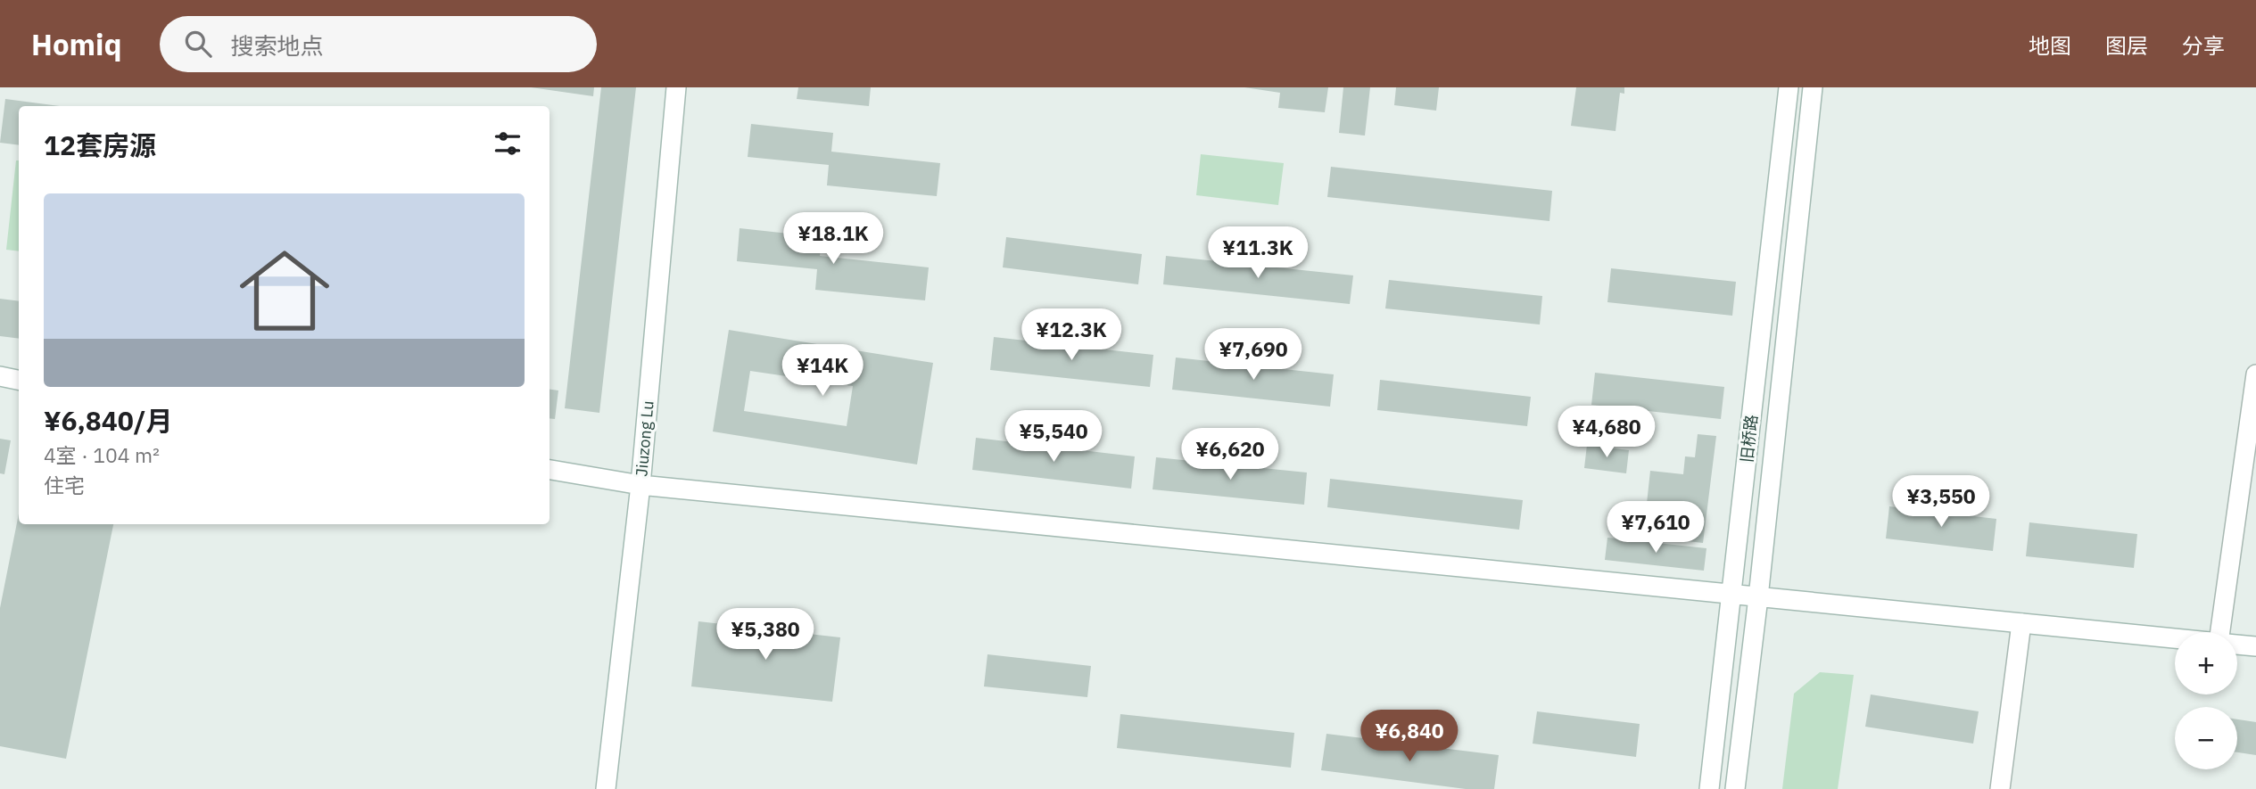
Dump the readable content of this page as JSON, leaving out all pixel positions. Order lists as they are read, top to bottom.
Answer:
{
  "streets": {
    "street": ["Jiuzong Lu", "旧桥路"]
  },
  "page": {
    "header": "Homiq",
    "search": "搜索地点",
    "nav": ["地图", "图层", "分享"],
    "heading": "12套房源",
    "list": [
      {
        "name": "¥6,840/月",
        "note": "4室 · 104 m² · 住宅"
      }
    ],
    "price": [
      "¥18.1K",
      "¥11.3K",
      "¥12.3K",
      "¥7,690",
      "¥14K",
      "¥4,680",
      "¥5,540",
      "¥6,620",
      "¥3,550",
      "¥7,610",
      "¥5,380",
      "¥6,840"
    ],
    "map_buttons": ["+", "−"]
  }
}
